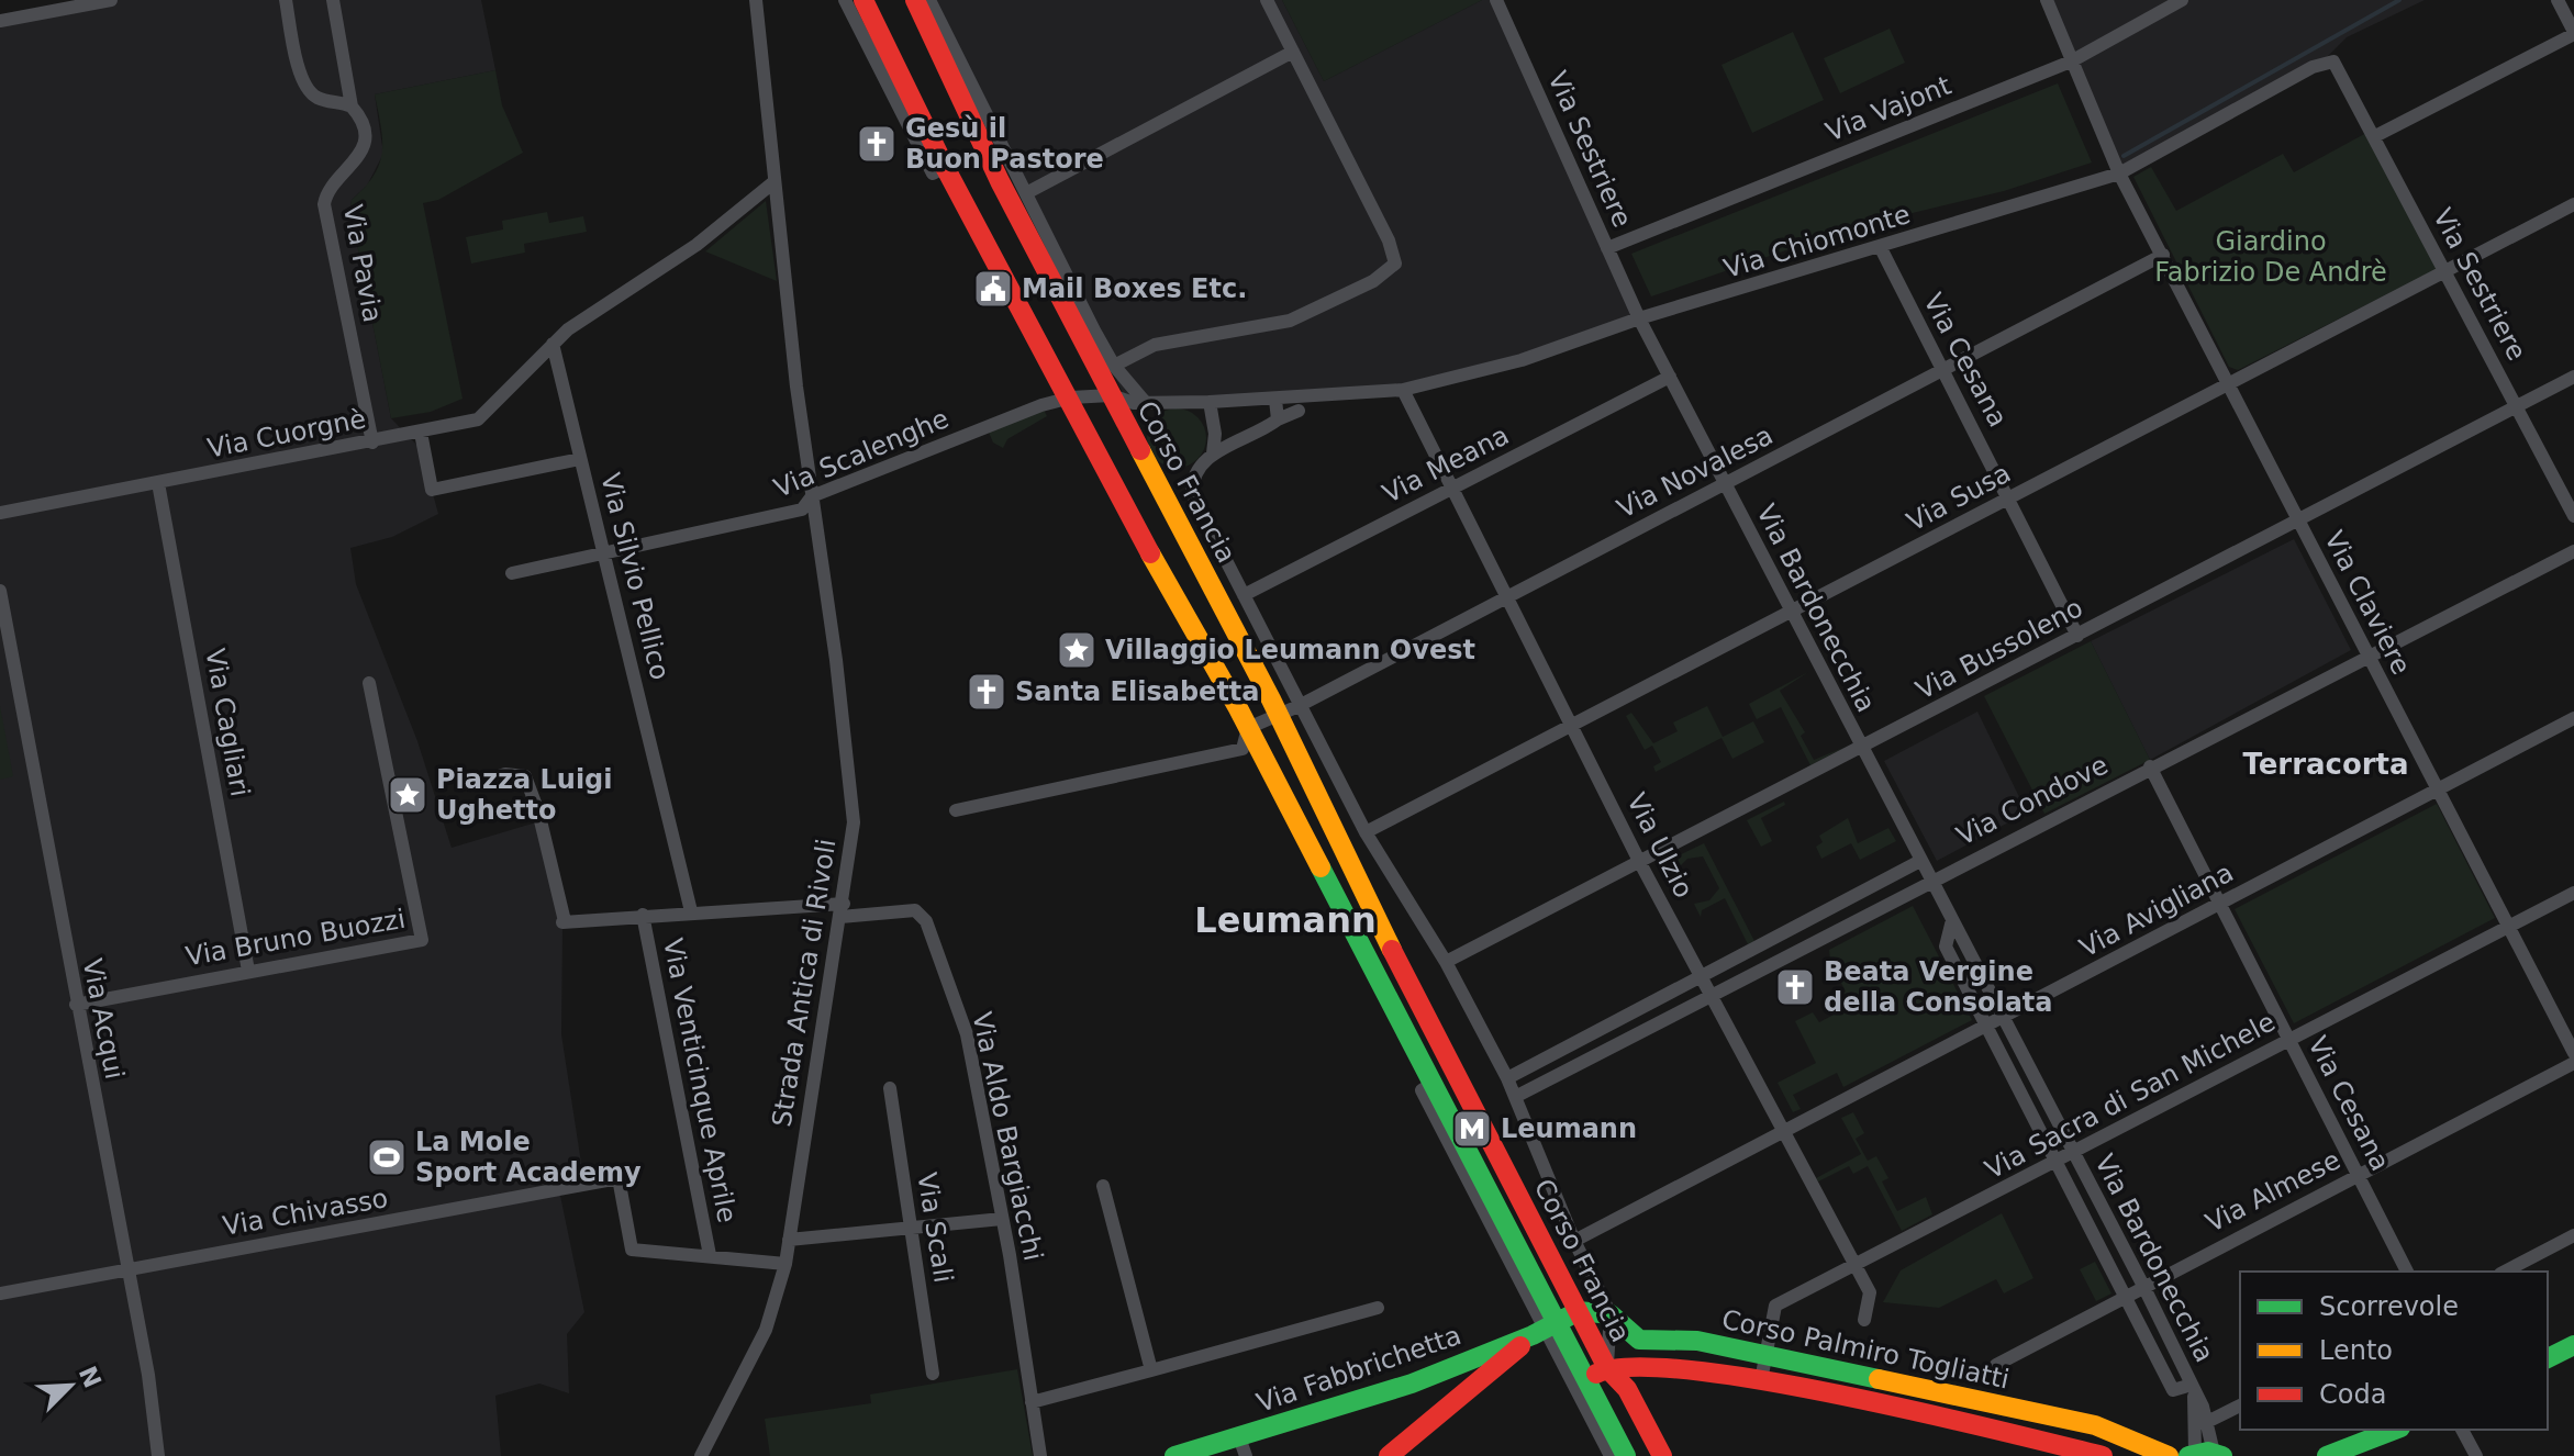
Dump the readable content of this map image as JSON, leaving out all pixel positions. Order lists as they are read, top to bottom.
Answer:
{
  "streets": {
    "main road": ["Corso Francia", "Corso Palmiro Togliatti", "Via Fabbrichetta"],
    "street": [
      "Via Vajont",
      "Via Sestriere",
      "Via Chiomonte",
      "Via Pavia",
      "Via Cesana",
      "Via Cuorgnè",
      "Via Scalenghe",
      "Via Meana",
      "Via Novalesa",
      "Via Susa",
      "Via Silvio Pellico",
      "Via Claviere",
      "Via Bardonecchia",
      "Via Bussoleno",
      "Via Cagliari",
      "Via Condove",
      "Via Ulzio",
      "Via Avigliana",
      "Via Bruno Buozzi",
      "Strada Antica di Rivoli",
      "Via Acqui",
      "Via Venticinque Aprile",
      "Via Sacra di San Michele",
      "Via Aldo Bargiacchi",
      "Via Almese",
      "Via Chivasso",
      "Via Scali"
    ]
  },
  "crossings": [
    ["Via Vajont", "Via Sestriere"],
    ["Via Vajont", "Via Claviere"],
    ["Via Sestriere", "Via Chiomonte"],
    ["Via Sestriere", "Via Susa"],
    ["Via Sestriere", "Via Bardonecchia"],
    ["Via Sestriere", "Via Bussoleno"],
    ["Via Chiomonte", "Via Cesana"],
    ["Via Chiomonte", "Via Scalenghe"],
    ["Via Chiomonte", "Corso Francia"],
    ["Via Chiomonte", "Via Claviere"],
    ["Via Chiomonte", "Via Bardonecchia"],
    ["Via Chiomonte", "Via Ulzio"],
    ["Via Pavia", "Via Cuorgnè"],
    ["Via Cesana", "Via Novalesa"],
    ["Via Cesana", "Via Susa"],
    ["Via Cesana", "Via Bussoleno"],
    ["Via Cesana", "Via Condove"],
    ["Via Cesana", "Via Avigliana"],
    ["Via Cesana", "Via Sacra di San Michele"],
    ["Via Cesana", "Via Almese"],
    ["Via Cuorgnè", "Via Silvio Pellico"],
    ["Via Cuorgnè", "Via Cagliari"],
    ["Via Cuorgnè", "Strada Antica di Rivoli"],
    ["Via Scalenghe", "Corso Francia"],
    ["Via Scalenghe", "Via Silvio Pellico"],
    ["Via Scalenghe", "Strada Antica di Rivoli"],
    ["Via Meana", "Corso Francia"],
    ["Via Meana", "Via Bardonecchia"],
    ["Via Meana", "Via Ulzio"],
    ["Via Novalesa", "Corso Francia"],
    ["Via Novalesa", "Via Claviere"],
    ["Via Novalesa", "Via Bardonecchia"],
    ["Via Novalesa", "Via Ulzio"],
    ["Corso Francia", "Via Susa"],
    ["Corso Francia", "Via Bussoleno"],
    ["Corso Francia", "Via Condove"],
    ["Corso Francia", "Via Avigliana"],
    ["Corso Francia", "Corso Palmiro Togliatti"],
    ["Corso Francia", "Via Fabbrichetta"],
    ["Via Susa", "Via Claviere"],
    ["Via Susa", "Via Bardonecchia"],
    ["Via Susa", "Via Ulzio"],
    ["Via Claviere", "Via Bussoleno"],
    ["Via Claviere", "Via Condove"],
    ["Via Claviere", "Via Avigliana"],
    ["Via Claviere", "Via Sacra di San Michele"],
    ["Via Bardonecchia", "Via Bussoleno"],
    ["Via Bardonecchia", "Via Condove"],
    ["Via Bardonecchia", "Via Avigliana"],
    ["Via Bardonecchia", "Via Sacra di San Michele"],
    ["Via Bardonecchia", "Via Almese"],
    ["Via Bussoleno", "Via Ulzio"],
    ["Via Cagliari", "Via Bruno Buozzi"],
    ["Via Condove", "Via Ulzio"],
    ["Via Ulzio", "Via Avigliana"],
    ["Via Ulzio", "Via Sacra di San Michele"],
    ["Via Bruno Buozzi", "Via Acqui"],
    ["Strada Antica di Rivoli", "Via Aldo Bargiacchi"],
    ["Via Acqui", "Via Chivasso"],
    ["Via Venticinque Aprile", "Via Chivasso"],
    ["Via Sacra di San Michele", "Corso Palmiro Togliatti"]
  ],
  "districts": ["Terracorta", "Leumann"],
  "parks": ["Giardino Fabrizio De Andrè"],
  "places": {
    "church": ["Gesù il Buon Pastore", "Santa Elisabetta", "Beata Vergine della Consolata"],
    "public building": ["Mail Boxes Etc."],
    "place": ["Villaggio Leumann Ovest", "Piazza Luigi Ughetto"],
    "metro station": ["Leumann"],
    "sports": ["La Mole Sport Academy"]
  },
  "legend": ["Scorrevole", "Lento", "Coda"],
  "north": "top right"
}
